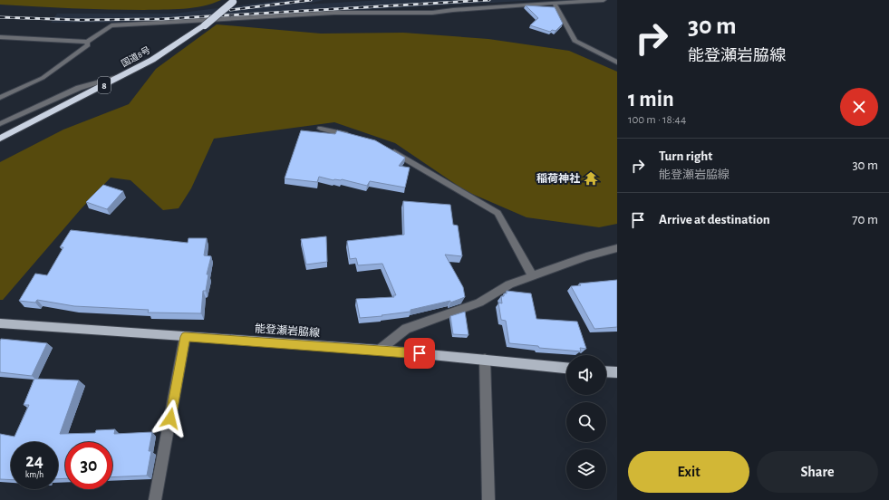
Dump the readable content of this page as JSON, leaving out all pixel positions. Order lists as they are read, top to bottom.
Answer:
{
  "streets": {
    "highway": ["国道8号", "8"],
    "main road": ["能登瀬岩脇線"]
  },
  "places": {
    "temple": ["稲荷神社"]
  },
  "page": {
    "turn": ["30 m", "能登瀬岩脇線"],
    "heading": ["1 min", "100 m · 18:44"],
    "list": [
      {
        "name": "Turn right",
        "note": "能登瀬岩脇線",
        "value": "30 m"
      },
      {
        "name": "Arrive at destination",
        "value": "70 m"
      }
    ],
    "speed": "24 km/h",
    "limit": "30",
    "buttons": ["Exit", "Share"]
  }
}
